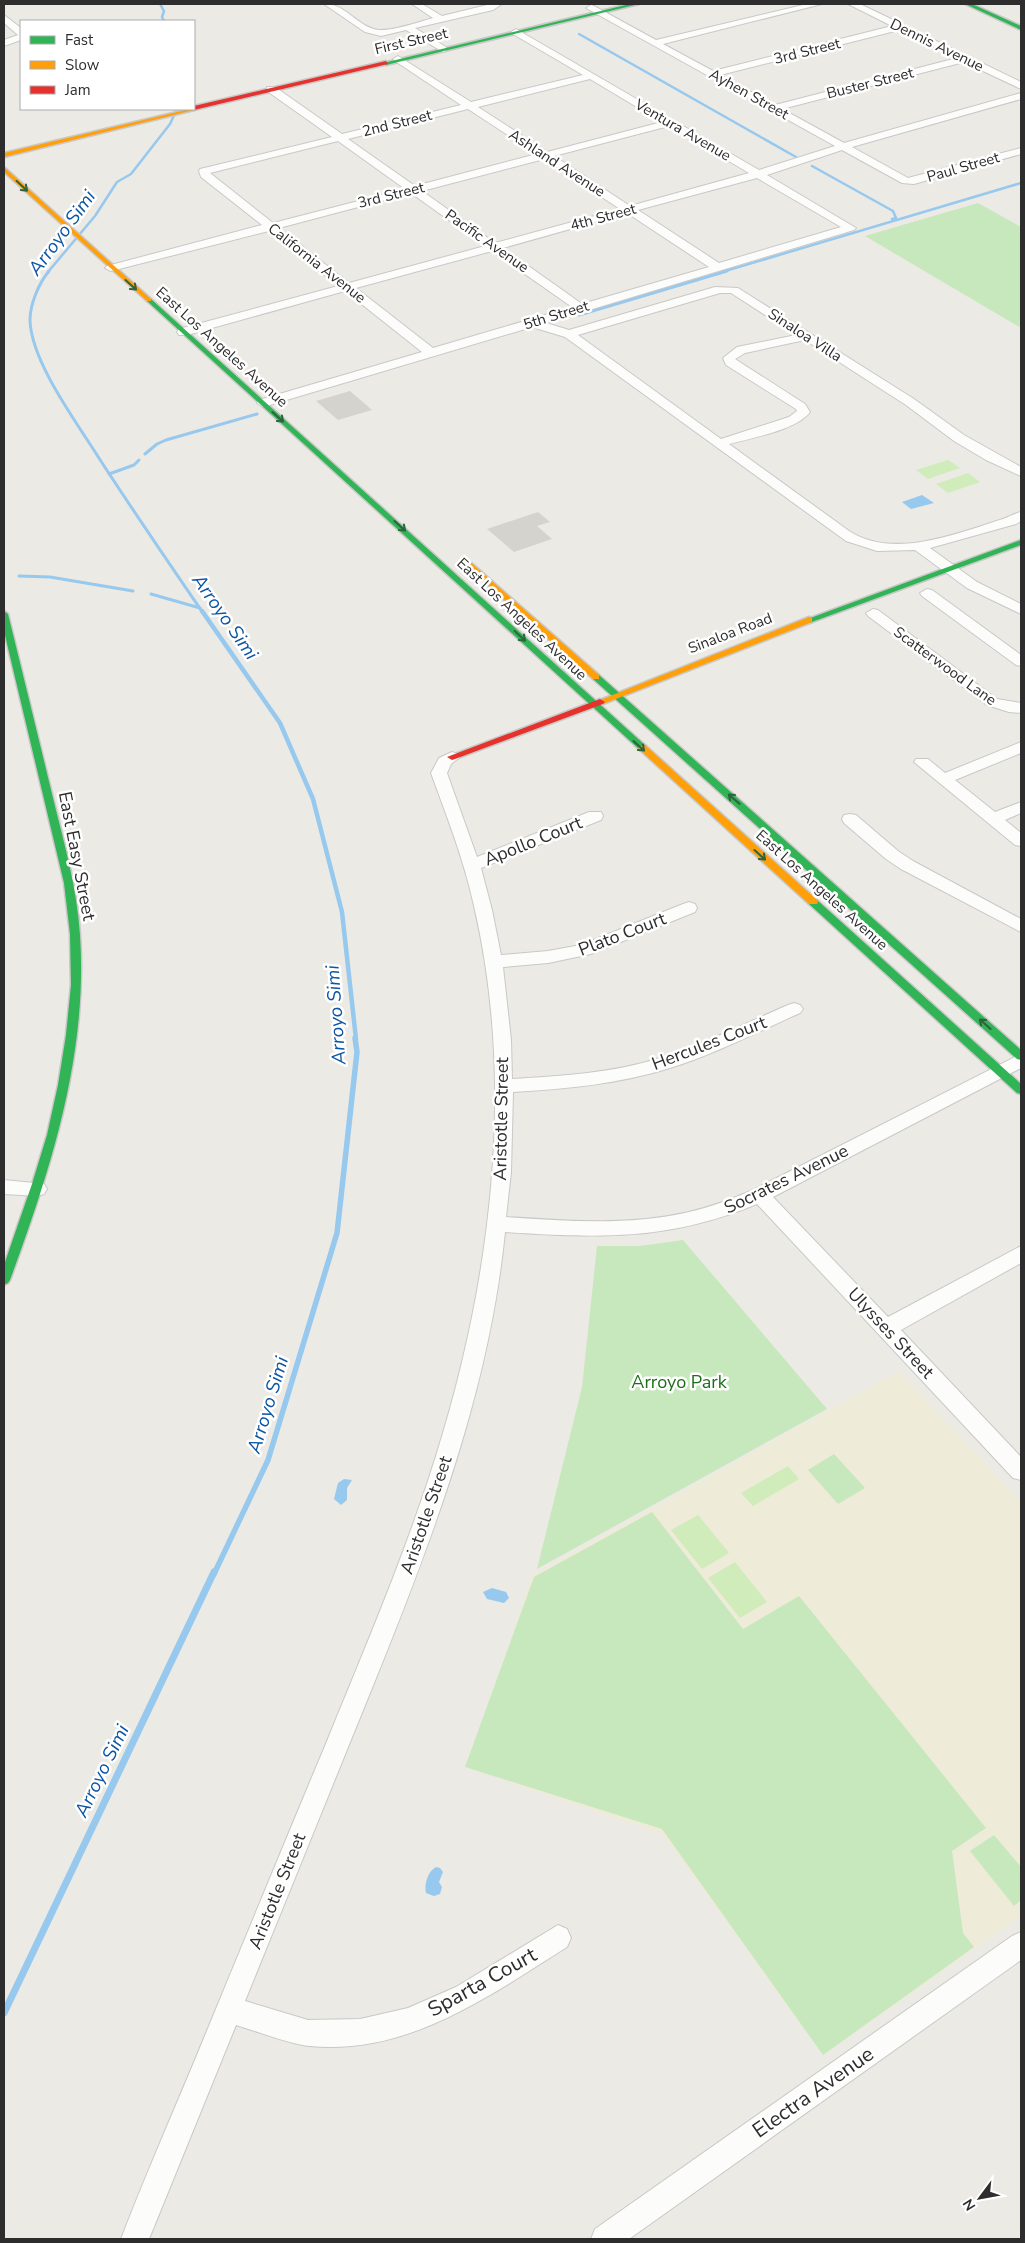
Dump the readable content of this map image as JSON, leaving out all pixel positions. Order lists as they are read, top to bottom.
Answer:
{
  "streets": {
    "main road": [
      "First Street",
      "East Los Angeles Avenue",
      "Sinaloa Road",
      "East Easy Street"
    ],
    "street": [
      "Dennis Avenue",
      "3rd Street",
      "Buster Street",
      "Ayhen Street",
      "2nd Street",
      "Ventura Avenue",
      "Ashland Avenue",
      "Paul Street",
      "4th Street",
      "Pacific Avenue",
      "California Avenue",
      "5th Street",
      "Sinaloa Villa",
      "Scatterwood Lane",
      "Apollo Court",
      "Plato Court",
      "Hercules Court",
      "Aristotle Street",
      "Socrates Avenue",
      "Ulysses Street",
      "Sparta Court",
      "Electra Avenue"
    ]
  },
  "crossings": [
    ["First Street", "Ayhen Street"],
    ["First Street", "Ventura Avenue"],
    ["First Street", "Ashland Avenue"],
    ["First Street", "Pacific Avenue"],
    ["Dennis Avenue", "3rd Street"],
    ["Dennis Avenue", "Buster Street"],
    ["3rd Street", "Ayhen Street"],
    ["3rd Street", "Ventura Avenue"],
    ["3rd Street", "Ashland Avenue"],
    ["3rd Street", "Pacific Avenue"],
    ["3rd Street", "California Avenue"],
    ["3rd Street", "East Los Angeles Avenue"],
    ["Buster Street", "Ayhen Street"],
    ["Ayhen Street", "Paul Street"],
    ["Ayhen Street", "4th Street"],
    ["2nd Street", "Ventura Avenue"],
    ["2nd Street", "Ashland Avenue"],
    ["2nd Street", "Pacific Avenue"],
    ["2nd Street", "California Avenue"],
    ["Ventura Avenue", "4th Street"],
    ["Ventura Avenue", "5th Street"],
    ["Ashland Avenue", "4th Street"],
    ["Ashland Avenue", "5th Street"],
    ["4th Street", "Pacific Avenue"],
    ["4th Street", "California Avenue"],
    ["4th Street", "East Los Angeles Avenue"],
    ["Pacific Avenue", "5th Street"],
    ["California Avenue", "5th Street"],
    ["5th Street", "East Los Angeles Avenue"],
    ["East Los Angeles Avenue", "Sinaloa Road"],
    ["East Los Angeles Avenue", "Socrates Avenue"],
    ["Sinaloa Road", "Aristotle Street"],
    ["Apollo Court", "Aristotle Street"],
    ["Plato Court", "Aristotle Street"],
    ["Hercules Court", "Aristotle Street"],
    ["Aristotle Street", "Socrates Avenue"],
    ["Aristotle Street", "Sparta Court"],
    ["Socrates Avenue", "Ulysses Street"]
  ],
  "water": ["Arroyo Simi"],
  "parks": ["Arroyo Park"],
  "legend": ["Fast", "Slow", "Jam"],
  "north": "bottom left"
}
